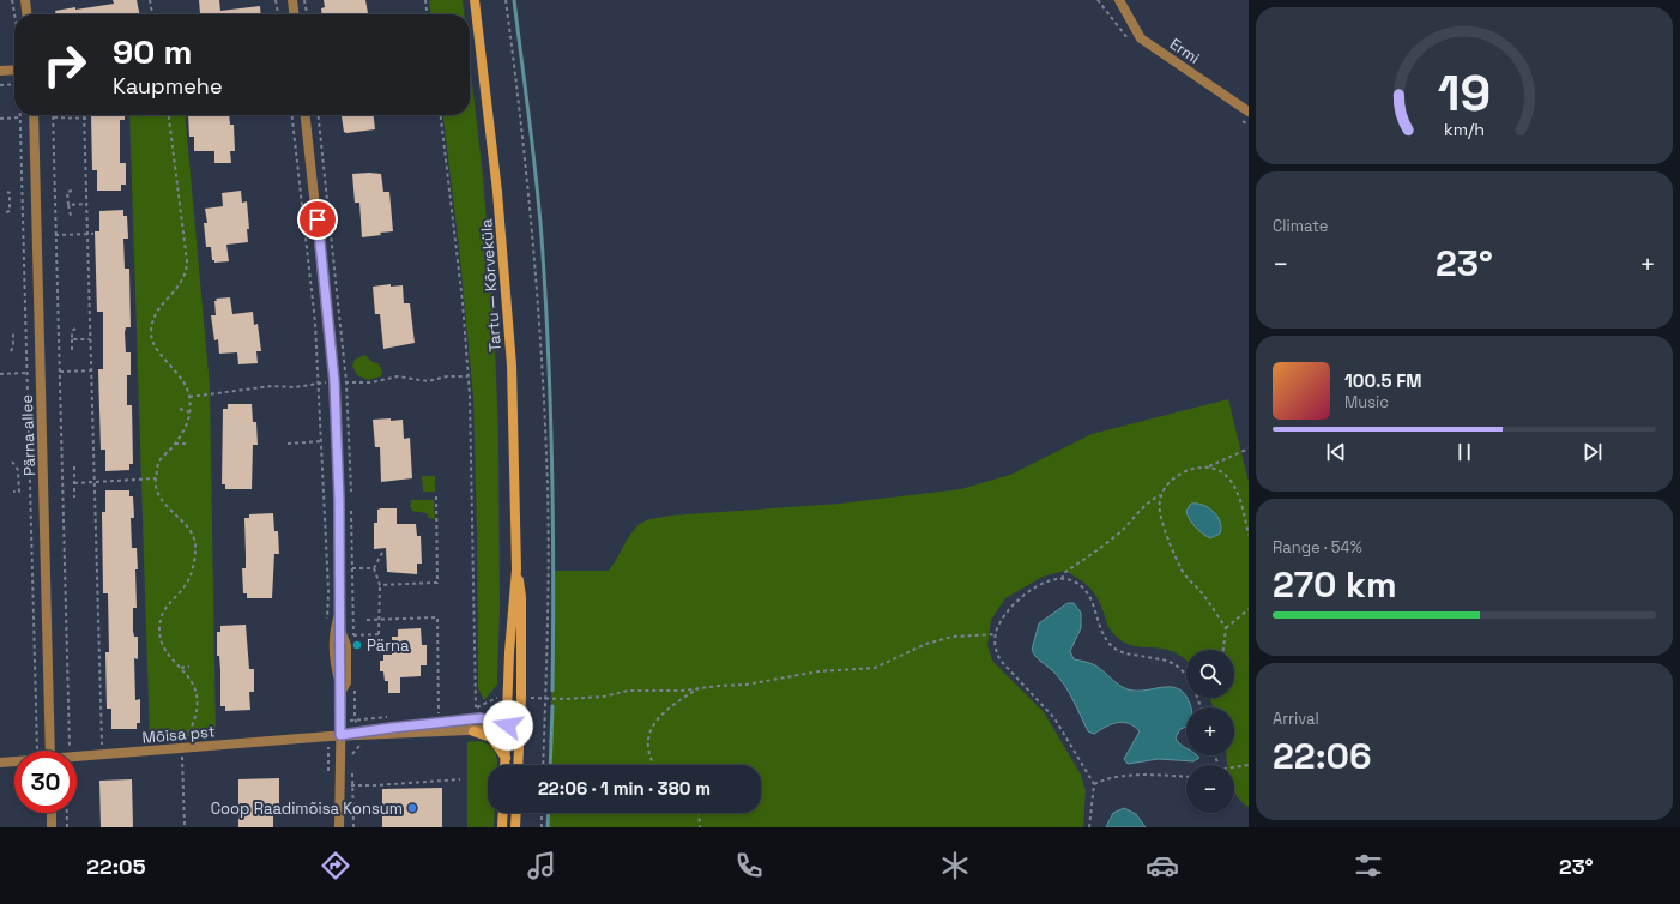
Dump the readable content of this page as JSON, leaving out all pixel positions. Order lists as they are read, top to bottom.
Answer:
{
  "streets": {
    "main road": ["Tartu — Kõrveküla"],
    "street": ["Ermi", "Pärna allee", "Mõisa pst"]
  },
  "crossings": [
    ["Tartu — Kõrveküla", "Mõisa pst"]
  ],
  "places": ["Pärna", "Coop Raadimõisa Konsum"],
  "page": {
    "turn": ["90 m", "Kaupmehe"],
    "tile": [
      "Climate",
      ["Range · 54%", "270 km"],
      ["Arrival", "22:06"]
    ],
    "heat": ["−", "23°", "+"],
    "song": ["100.5 FM", "Music"],
    "map_buttons": ["+", "−"],
    "limit": "30",
    "trip": "22:06 · 1 min · 380 m",
    "tabs": ["22:05", "23°"],
    "gauge": ["19", "km/h"]
  }
}
